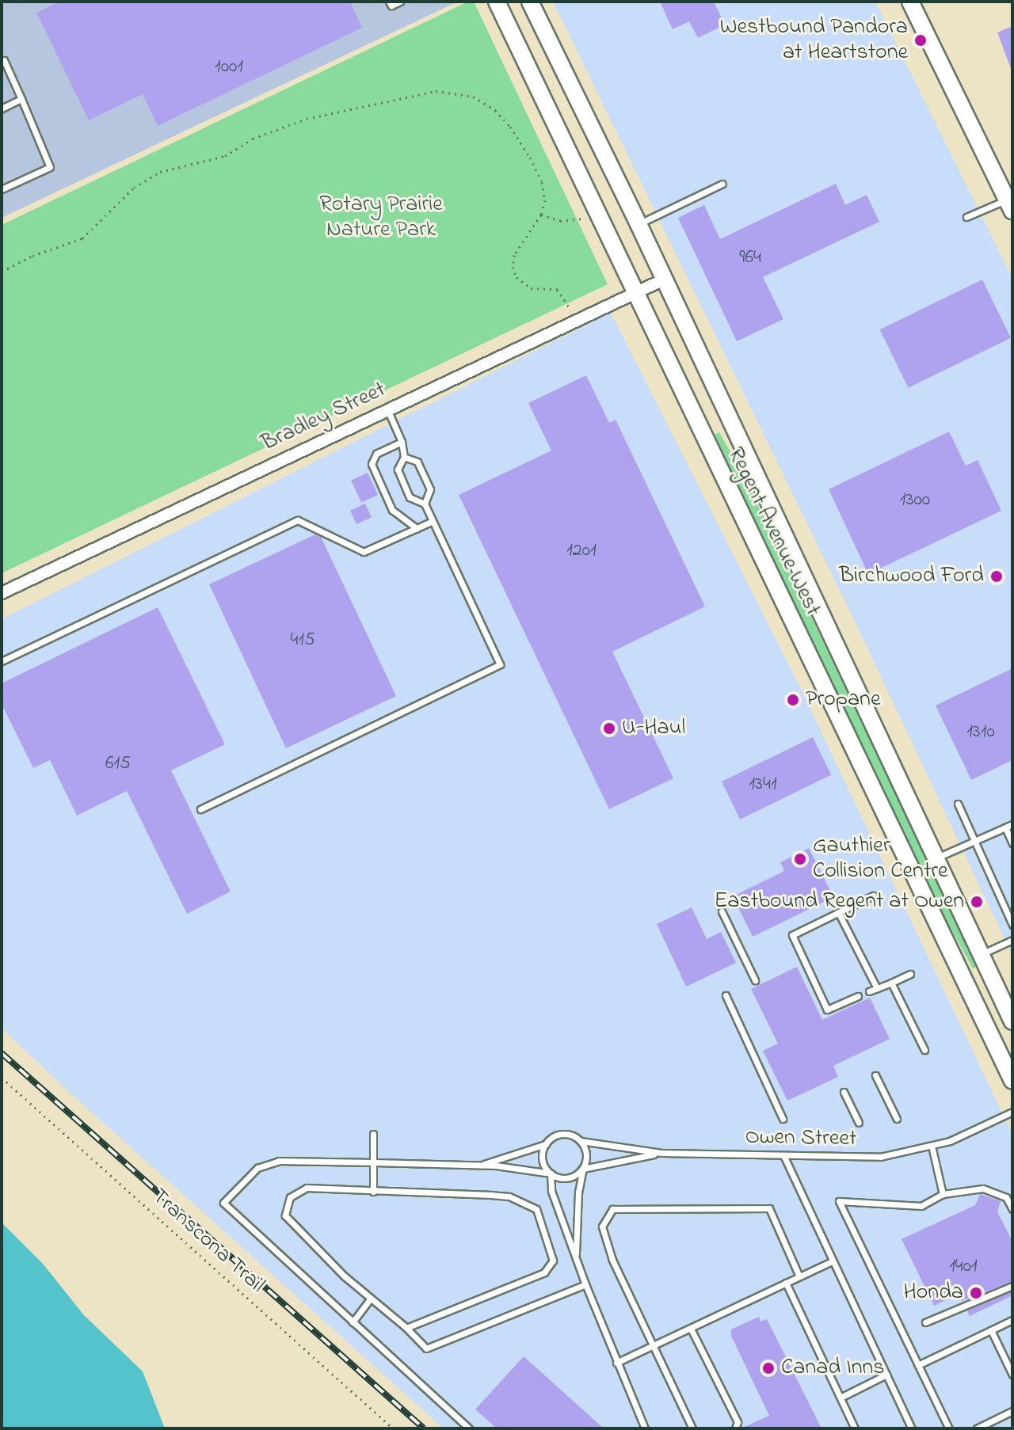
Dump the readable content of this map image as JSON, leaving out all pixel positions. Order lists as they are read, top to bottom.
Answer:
{
  "streets": {
    "main road": ["Regent Avenue West"],
    "street": ["Bradley Street"],
    "lane": ["Owen Street"],
    "path": ["Transcona Trail"]
  },
  "crossings": [
    ["Bradley Street", "Regent Avenue West"]
  ],
  "parks": ["Rotary Prairie Nature Park"],
  "places": [
    "Westbound Pandora at Heartstone",
    "Birchwood Ford",
    "Propane",
    "U-Haul",
    "Gauthier Collision Centre",
    "Eastbound Regent at Owen",
    "Honda",
    "Canad Inns"
  ],
  "house_numbers": [
    "1001",
    "964",
    "1300",
    "1201",
    "415",
    "1310",
    "615",
    "1341",
    "1401"
  ]
}
